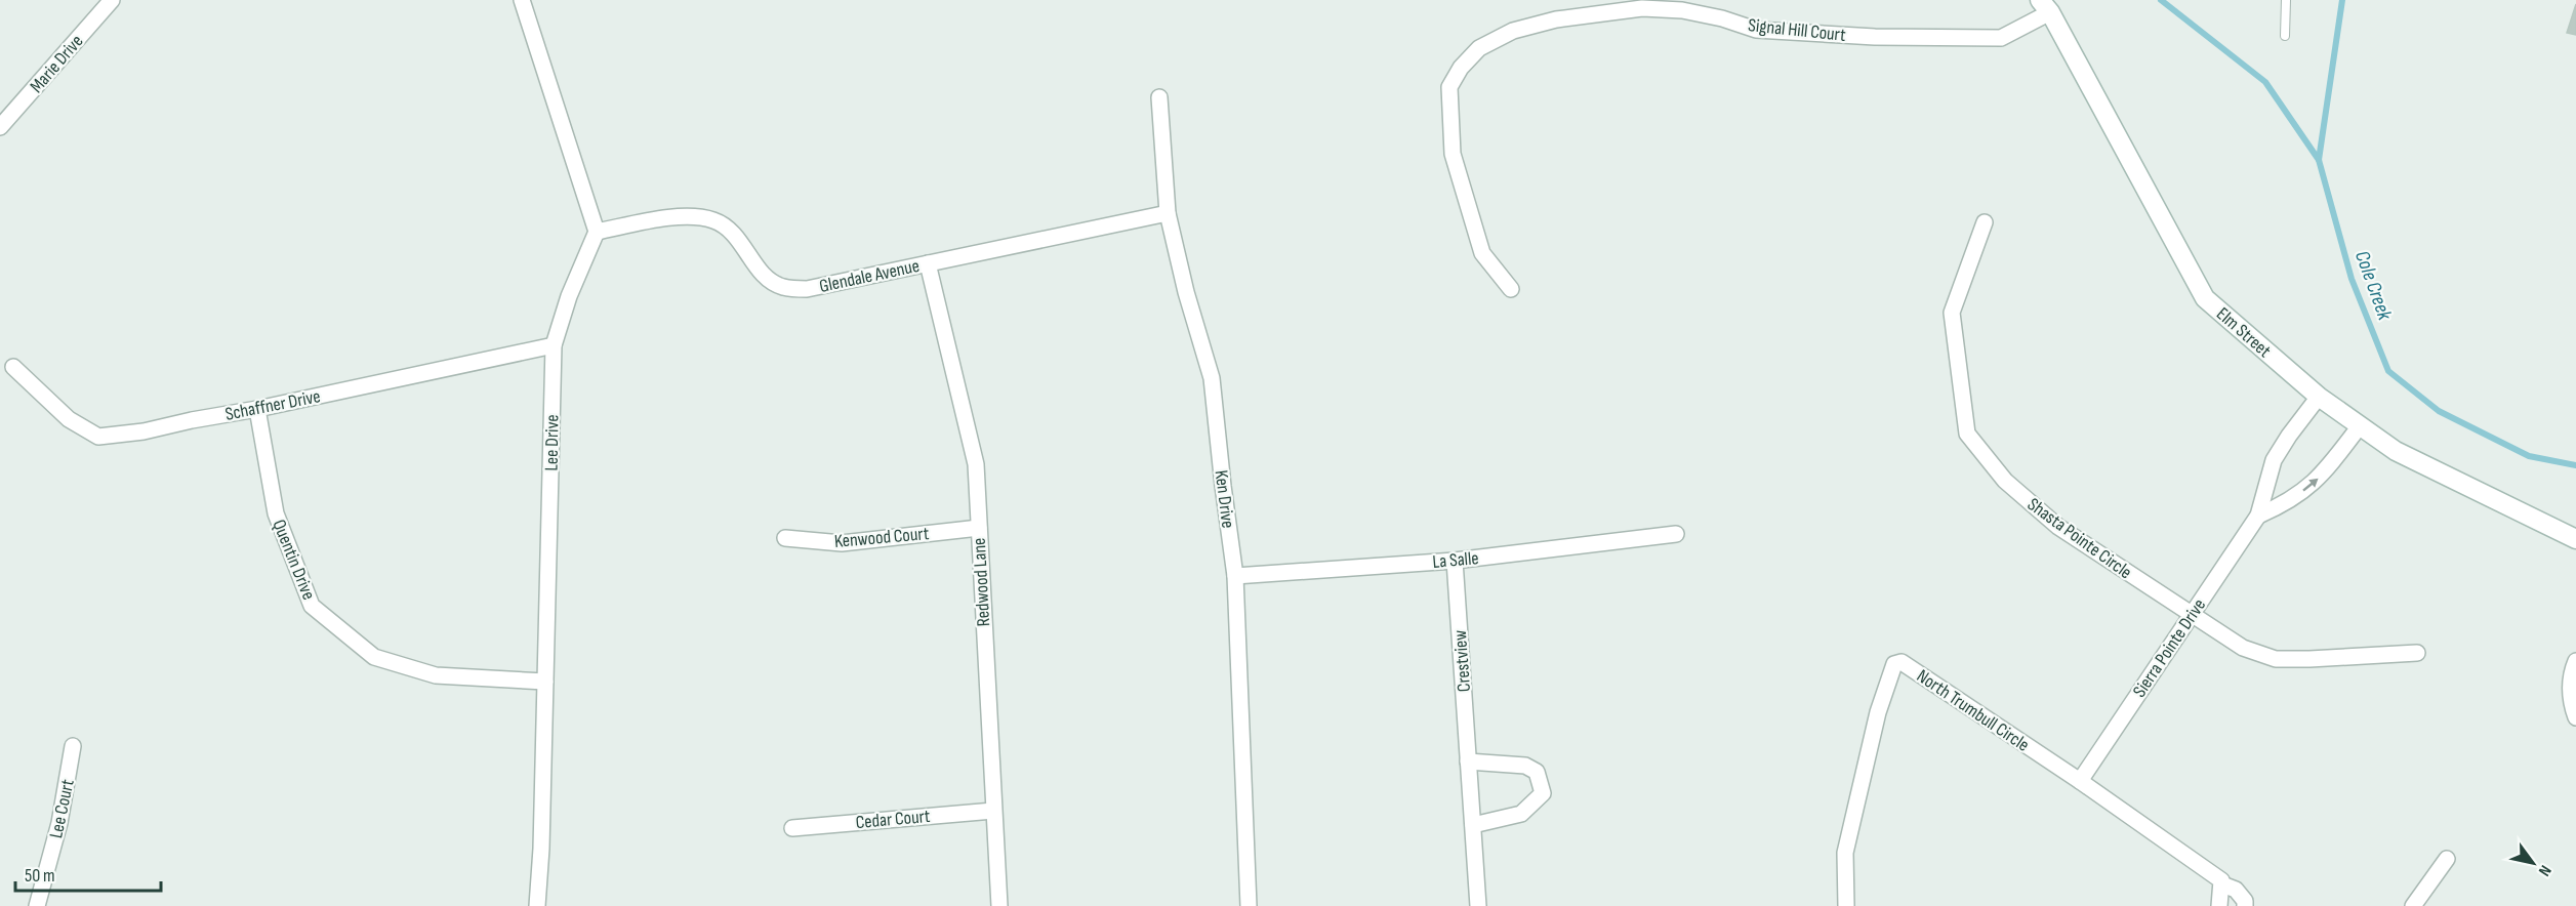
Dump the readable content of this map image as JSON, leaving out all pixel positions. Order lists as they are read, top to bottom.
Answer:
{
  "streets": {
    "main road": ["Elm Street"],
    "street": [
      "Signal Hill Court",
      "Marie Drive",
      "Glendale Avenue",
      "Schaffner Drive",
      "Lee Drive",
      "Ken Drive",
      "Kenwood Court",
      "Shasta Pointe Circle",
      "Quentin Drive",
      "La Salle",
      "Redwood Lane",
      "Sierra Pointe Drive",
      "Crestview",
      "North Trumbull Circle",
      "Lee Court",
      "Cedar Court"
    ]
  },
  "crossings": [
    ["Signal Hill Court", "Elm Street"],
    ["Glendale Avenue", "Lee Drive"],
    ["Glendale Avenue", "Ken Drive"],
    ["Glendale Avenue", "Redwood Lane"],
    ["Elm Street", "Sierra Pointe Drive"],
    ["Schaffner Drive", "Lee Drive"],
    ["Schaffner Drive", "Quentin Drive"],
    ["Lee Drive", "Quentin Drive"],
    ["Ken Drive", "La Salle"],
    ["Kenwood Court", "Redwood Lane"],
    ["Shasta Pointe Circle", "Sierra Pointe Drive"],
    ["La Salle", "Crestview"],
    ["Redwood Lane", "Cedar Court"],
    ["Sierra Pointe Drive", "North Trumbull Circle"]
  ],
  "water": ["Cole Creek"],
  "scale_bar": "50 m",
  "north": "bottom right"
}
